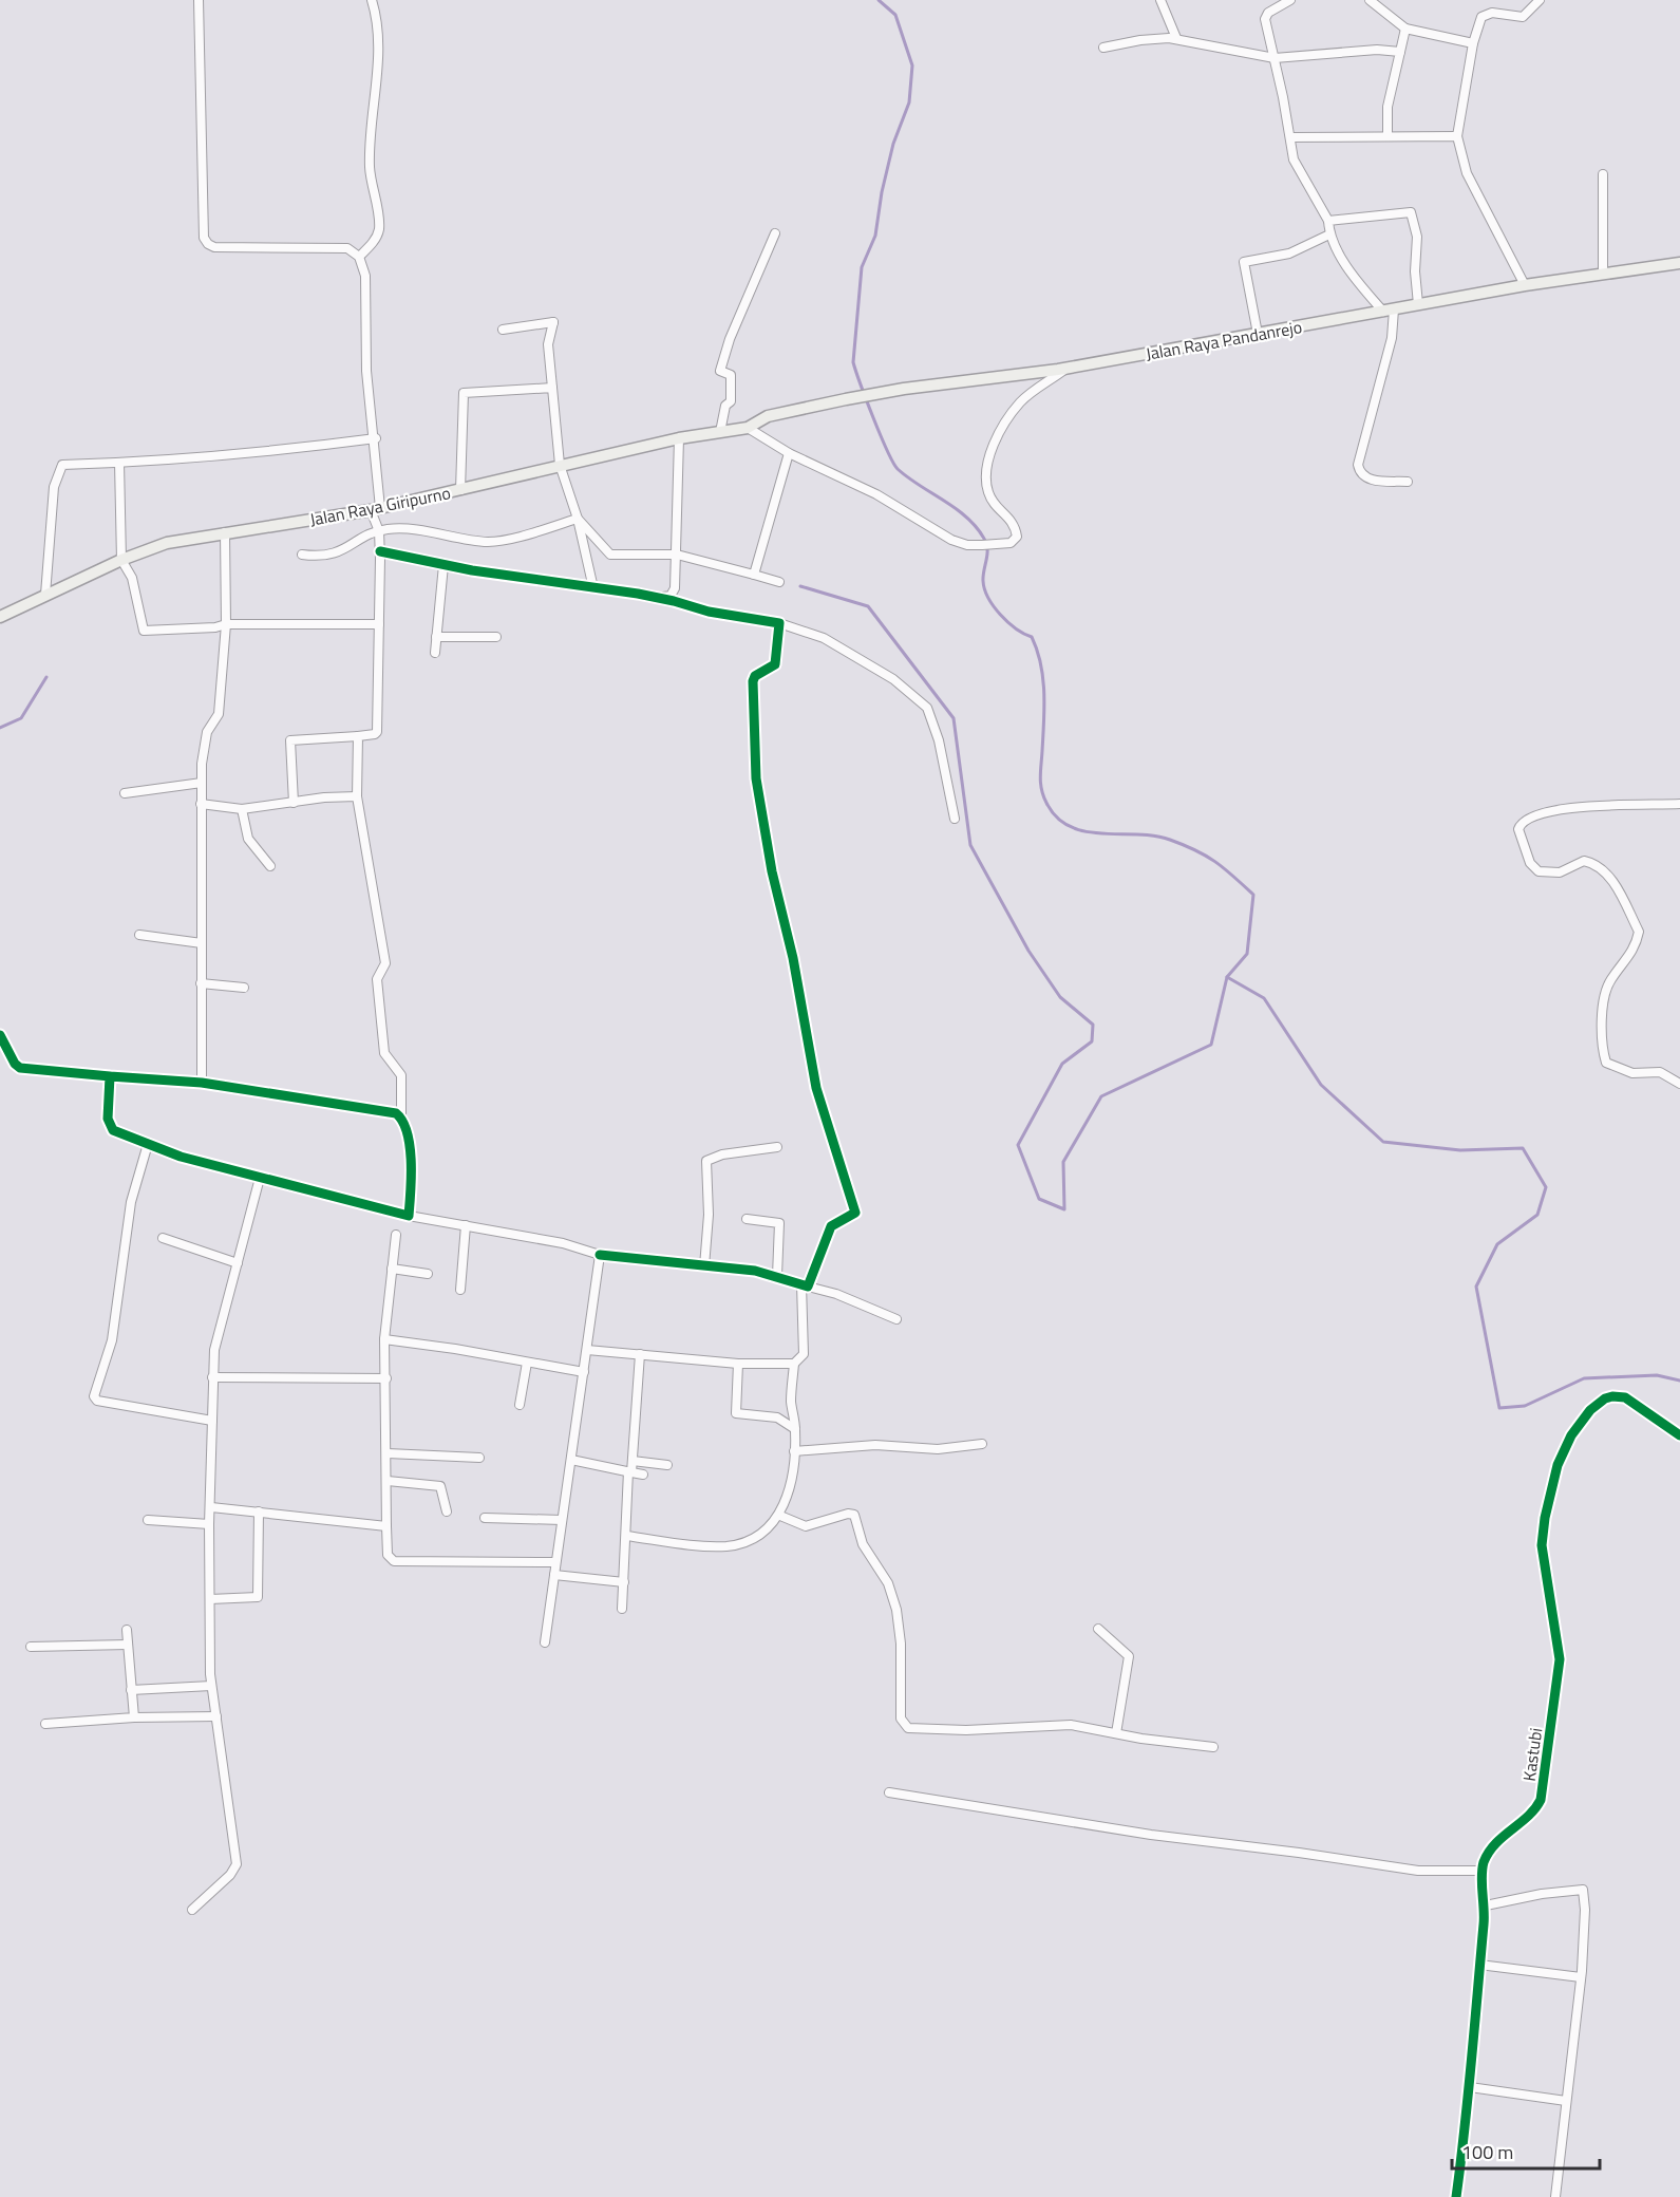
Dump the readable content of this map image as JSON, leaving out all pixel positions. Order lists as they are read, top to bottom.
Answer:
{
  "streets": {
    "main road": ["Jalan Raya Pandanrejo", "Jalan Raya Giripurno"],
    "street": ["Kastubi"]
  },
  "crossings": [
    ["Jalan Raya Pandanrejo", "Jalan Raya Giripurno"]
  ],
  "scale_bar": "100 m"
}
